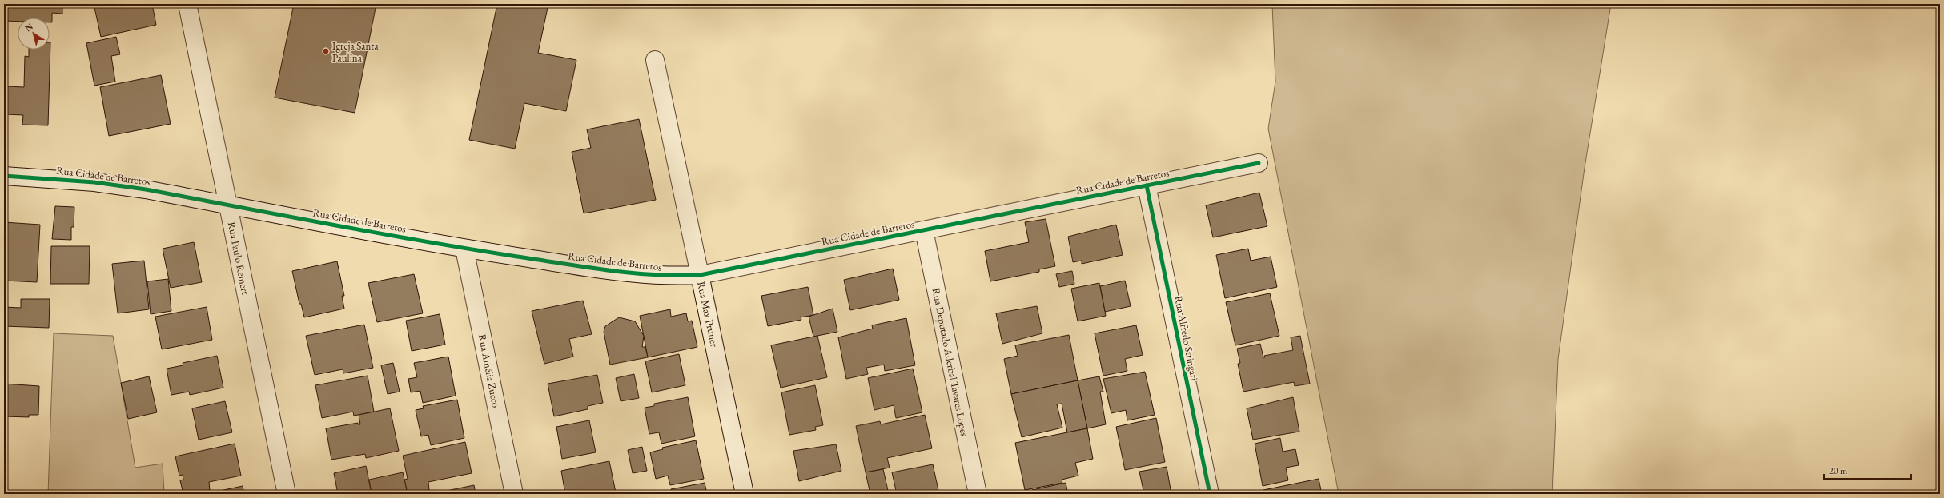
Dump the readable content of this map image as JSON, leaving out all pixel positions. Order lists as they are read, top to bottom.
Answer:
{
  "streets": {
    "street": [
      "Rua Cidade de Barretos",
      "Rua Paulo Reinert",
      "Rua Max Pruner",
      "Rua Alfredo Stringari",
      "Rua Deputado Aderbal Tavares Lopes",
      "Rua Amélia Zucco"
    ]
  },
  "crossings": [
    ["Rua Cidade de Barretos", "Rua Paulo Reinert"],
    ["Rua Cidade de Barretos", "Rua Max Pruner"],
    ["Rua Cidade de Barretos", "Rua Alfredo Stringari"],
    ["Rua Cidade de Barretos", "Rua Deputado Aderbal Tavares Lopes"],
    ["Rua Cidade de Barretos", "Rua Amélia Zucco"]
  ],
  "places": ["Igreja Santa Paulina"],
  "scale_bar": "20 m",
  "north": "top left"
}
